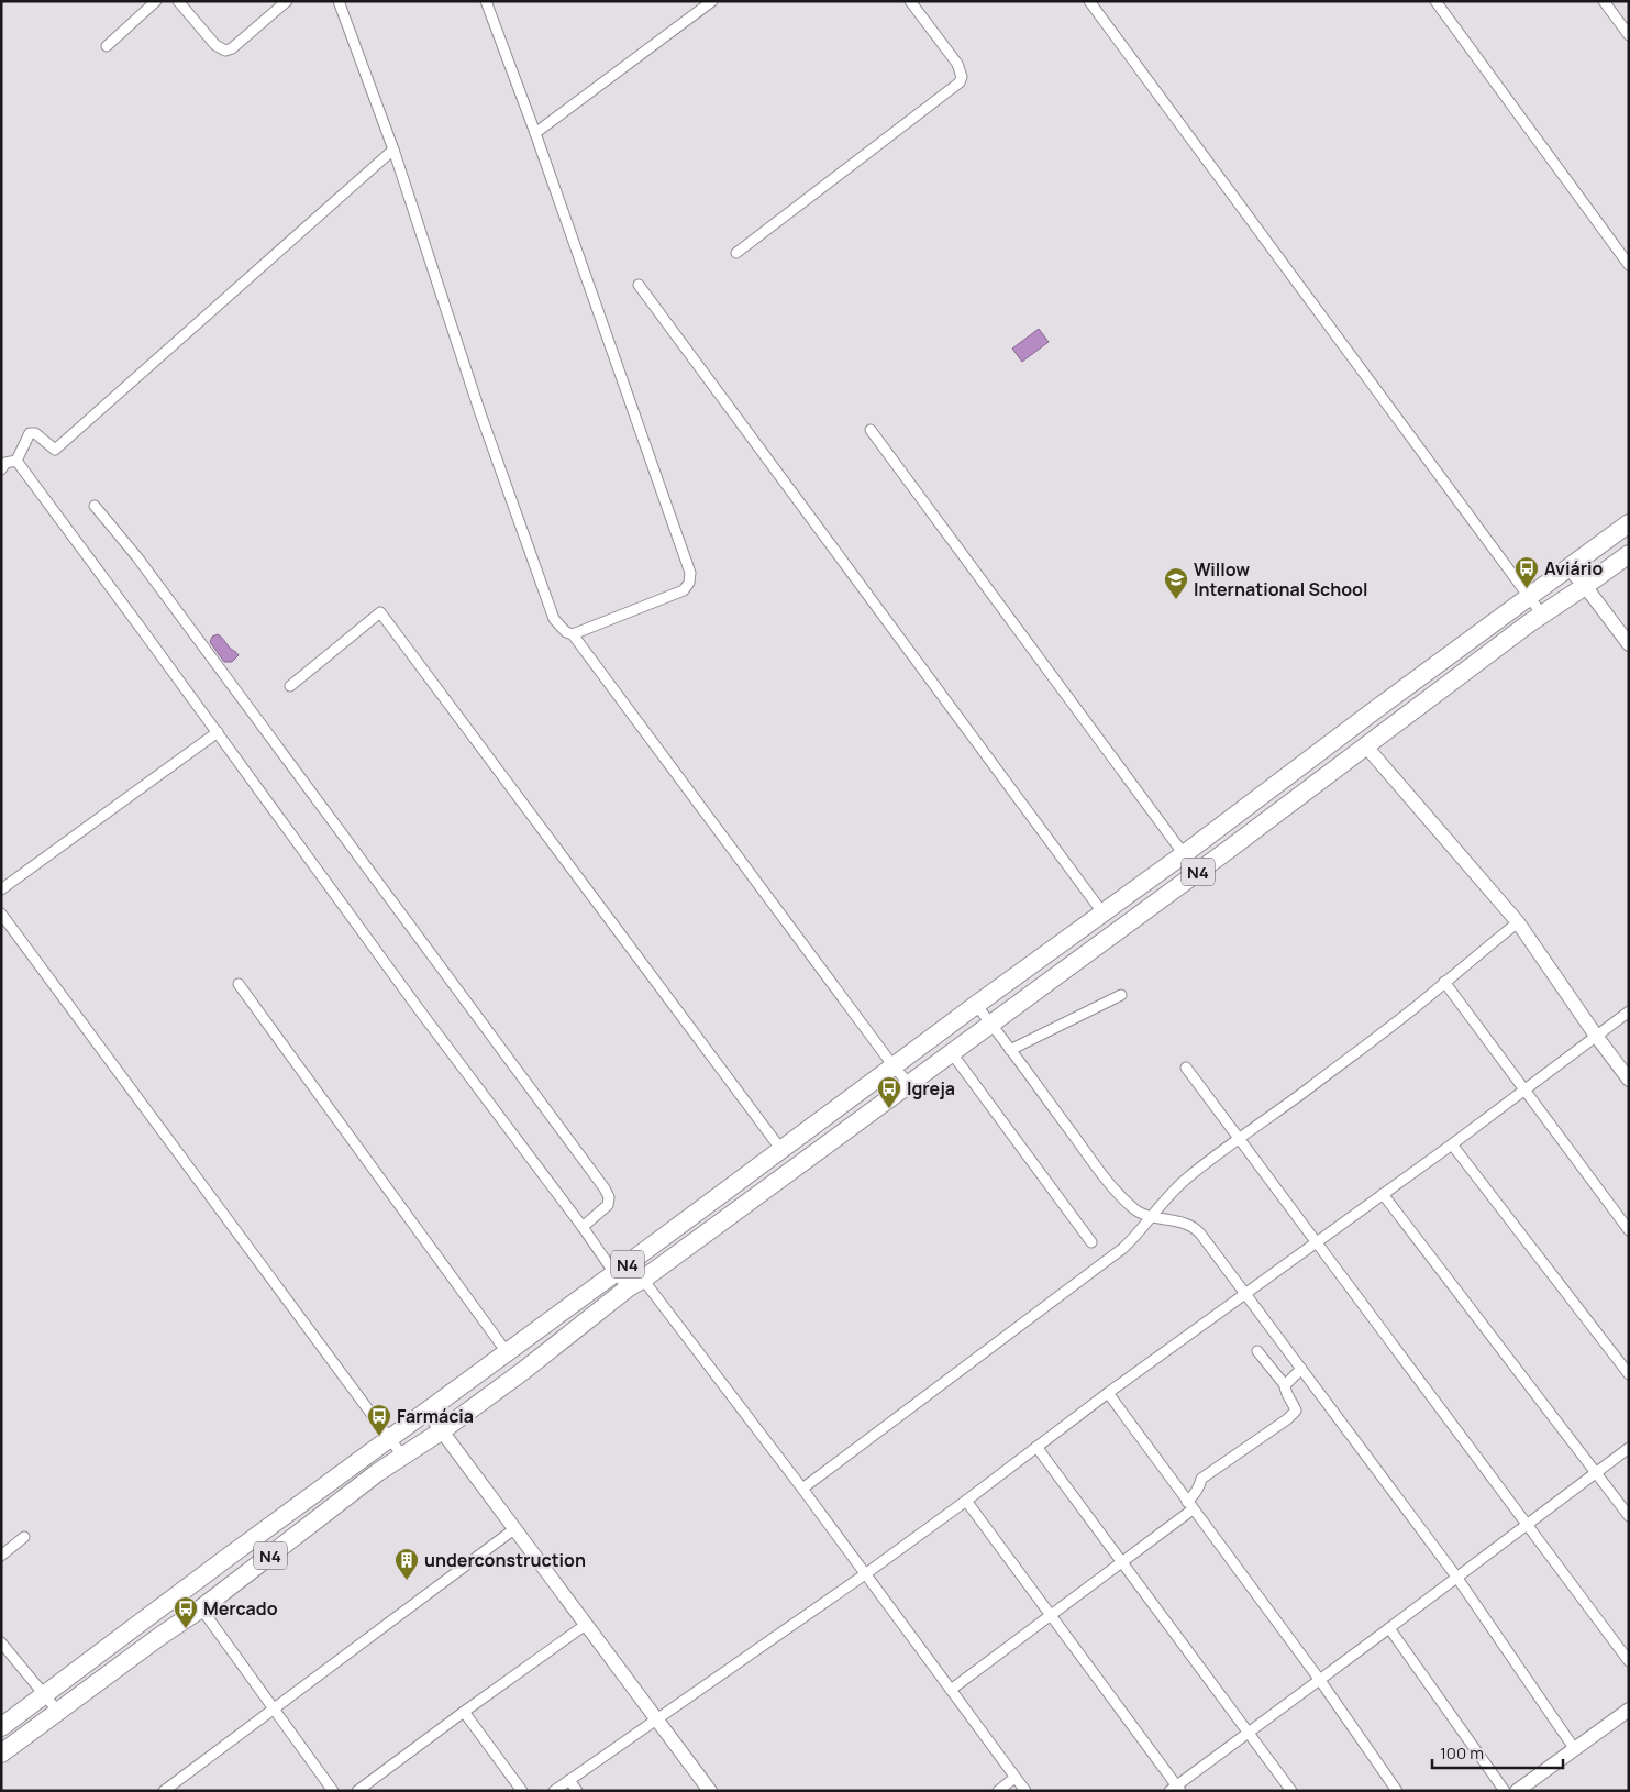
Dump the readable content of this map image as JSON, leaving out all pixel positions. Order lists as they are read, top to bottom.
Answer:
{
  "streets": {
    "highway": ["N4"]
  },
  "places": {
    "bus stop": [
      "Aviário",
      "Igreja",
      "Farmácia",
      "Mercado"
    ],
    "school or university": ["Willow International School"],
    "building": ["underconstruction"]
  },
  "scale_bar": "100 m"
}
